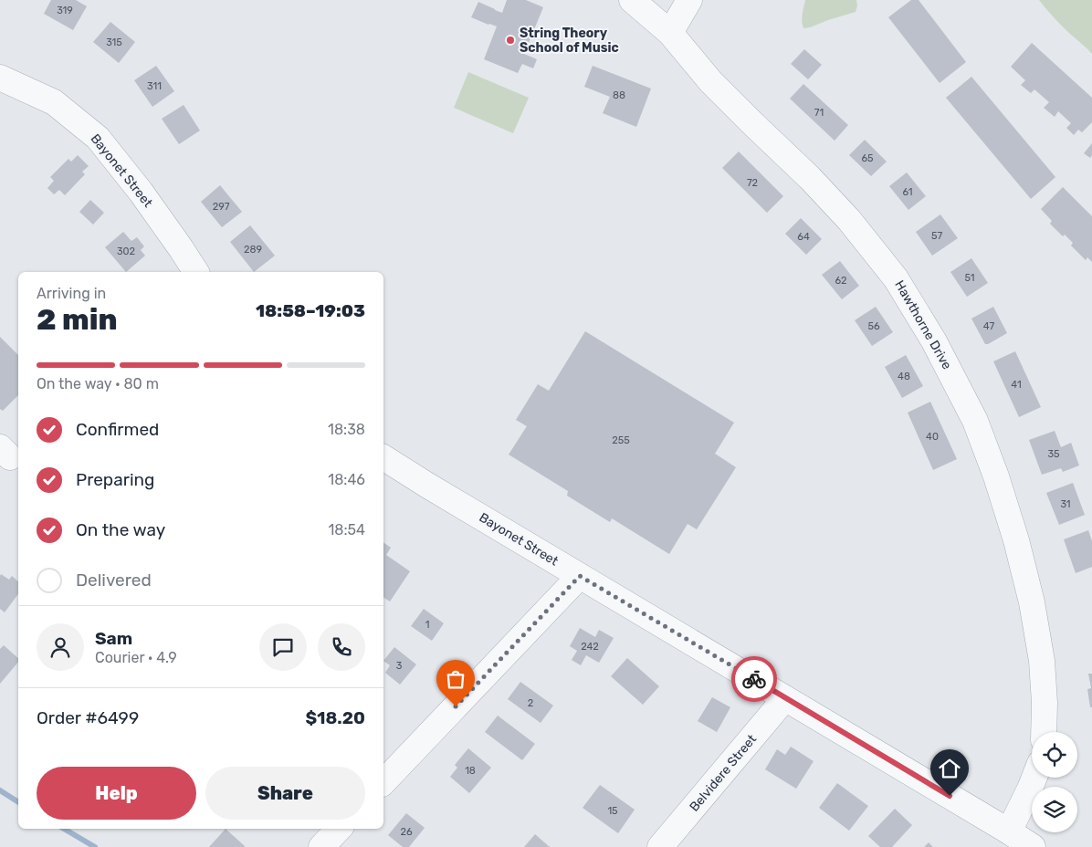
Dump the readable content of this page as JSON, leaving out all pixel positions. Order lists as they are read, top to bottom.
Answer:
{
  "streets": {
    "street": ["Bayonet Street", "Hawthorne Drive", "Belvidere Street"]
  },
  "crossings": [
    ["Bayonet Street", "Belvidere Street"]
  ],
  "places": ["String Theory School of Music"],
  "house_numbers": [
    "319",
    "315",
    "311",
    "88",
    "71",
    "65",
    "72",
    "61",
    "297",
    "57",
    "64",
    "289",
    "302",
    "51",
    "62",
    "56",
    "47",
    "48",
    "41",
    "40",
    "255",
    "35",
    "31",
    "1",
    "242",
    "3",
    "2",
    "18",
    "15",
    "26"
  ],
  "page": {
    "heading": ["2 min", "Arriving in", "18:58–19:03"],
    "panel": [
      "Sam",
      "Courier · 4.9",
      "Order #6499",
      "$18.20"
    ],
    "bar": "On the way · 80 m",
    "list": [
      ["Confirmed", "18:38"],
      ["Preparing", "18:46"],
      ["On the way", "18:54"],
      "Delivered"
    ],
    "buttons": ["Help", "Share"]
  }
}
